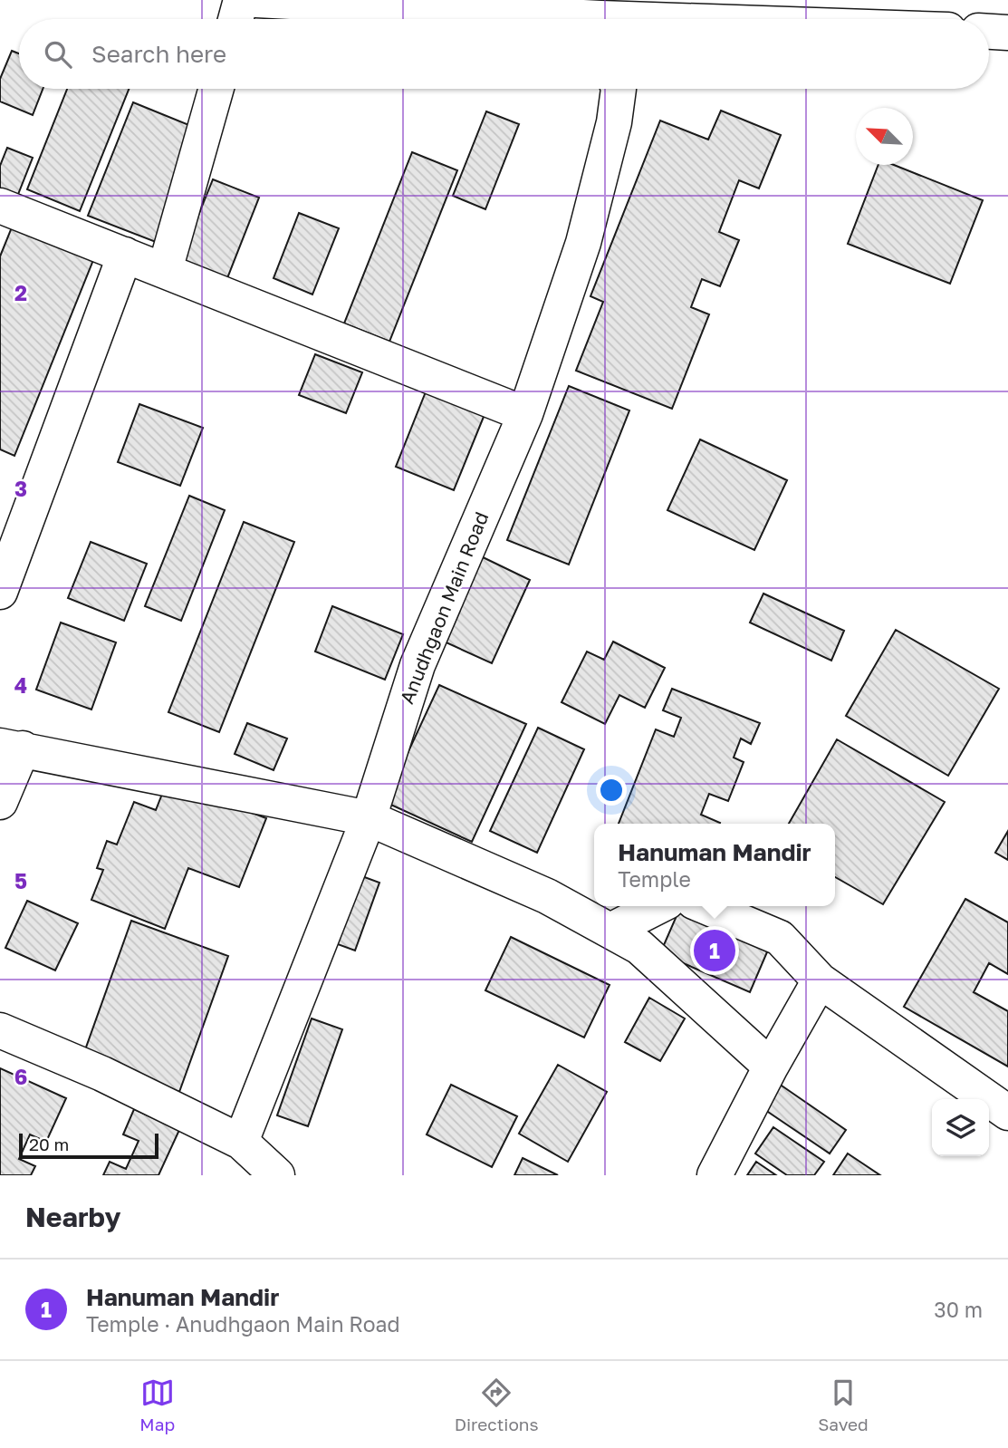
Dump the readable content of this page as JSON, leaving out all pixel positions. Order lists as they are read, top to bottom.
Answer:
{
  "streets": {
    "street": ["Anudhgaon Main Road"]
  },
  "scale_bar": "20 m",
  "north": "top left",
  "page": {
    "search": "Search here",
    "popup": ["Hanuman Mandir", "Temple"],
    "pins": "1",
    "scale": "20 m",
    "heading": "Nearby",
    "list": [
      {
        "mark": "1",
        "name": "Hanuman Mandir",
        "note": "Temple · Anudhgaon Main Road",
        "value": "30 m"
      }
    ],
    "nav": ["Map", "Directions", "Saved"]
  },
  "grid": {
    "rows": [
      "2",
      "3",
      "4",
      "5",
      "6"
    ]
  }
}
